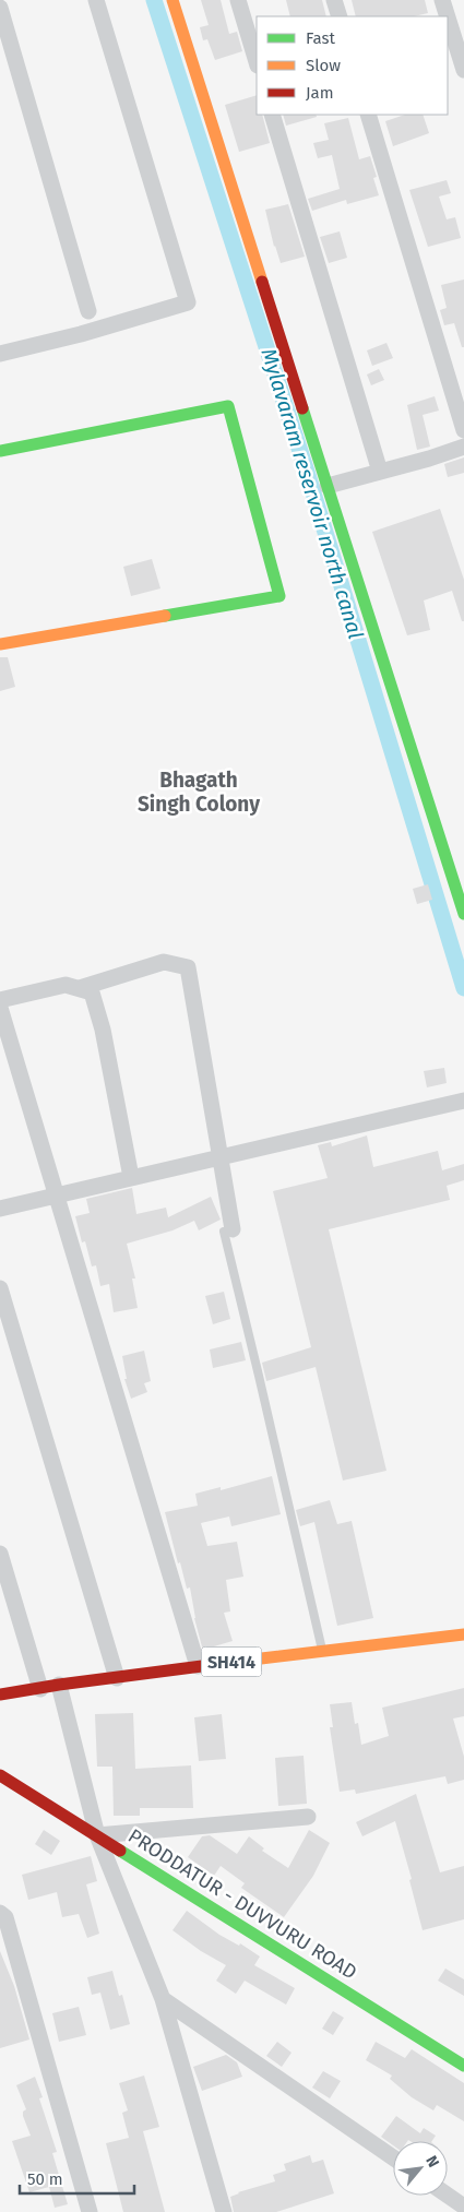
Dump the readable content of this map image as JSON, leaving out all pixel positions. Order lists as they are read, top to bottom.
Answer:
{
  "streets": {
    "main road": ["SH414", "PRODDATUR - DUVVURU ROAD"]
  },
  "districts": ["Bhagath Singh Colony"],
  "water": ["Mylavaram reservoir north canal"],
  "legend": ["Fast", "Slow", "Jam"],
  "scale_bar": "50 m",
  "north": "top right"
}
